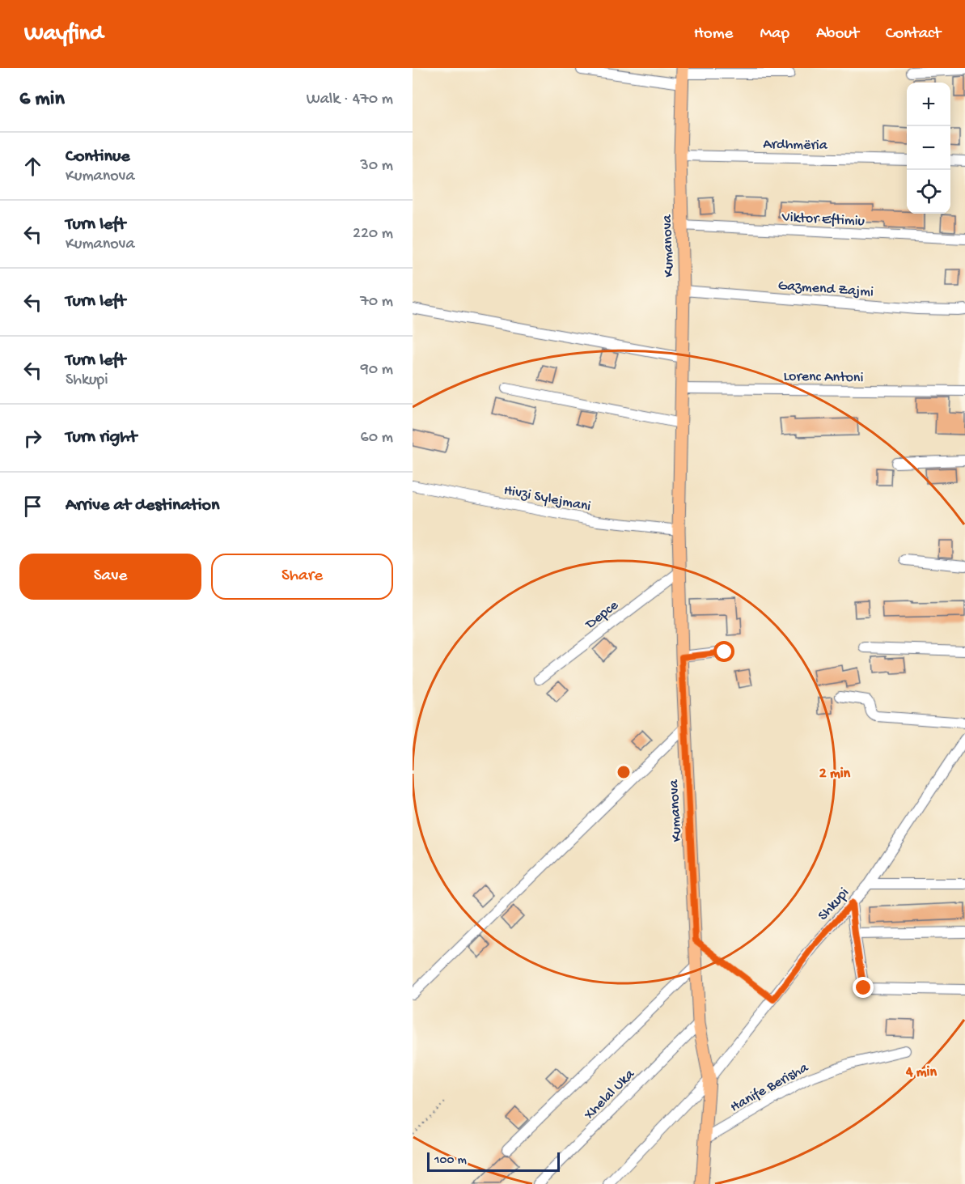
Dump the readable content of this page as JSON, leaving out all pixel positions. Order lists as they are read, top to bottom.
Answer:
{
  "streets": {
    "main road": ["Kumanova"],
    "street": [
      "Ardhmëria",
      "Viktor Eftimiu",
      "Gazmend Zajmi",
      "Lorenc Antoni",
      "Hivzi Sylejmani",
      "Depce",
      "Shkupi",
      "Hanife Berisha",
      "Xhelal Uka"
    ]
  },
  "crossings": [
    ["Ardhmëria", "Kumanova"],
    ["Viktor Eftimiu", "Kumanova"],
    ["Kumanova", "Gazmend Zajmi"],
    ["Kumanova", "Lorenc Antoni"],
    ["Kumanova", "Hivzi Sylejmani"],
    ["Kumanova", "Depce"],
    ["Kumanova", "Shkupi"],
    ["Kumanova", "Hanife Berisha"],
    ["Kumanova", "Xhelal Uka"]
  ],
  "scale_bar": "100 m",
  "page": {
    "header": "Wayfind",
    "nav": [
      "Home",
      "Map",
      "About",
      "Contact"
    ],
    "heading": ["6 min", "Walk · 470 m"],
    "map_buttons": ["+", "−"],
    "list": [
      ["Continue", "Kumanova", "30 m"],
      ["Turn left", "Kumanova", "220 m"],
      ["Turn left", "70 m"],
      ["Turn left", "Shkupi", "90 m"],
      ["Turn right", "60 m"],
      "Arrive at destination"
    ],
    "buttons": ["Save", "Share"],
    "scale": "100 m"
  },
  "rings": ["2 min", "4 min"]
}
